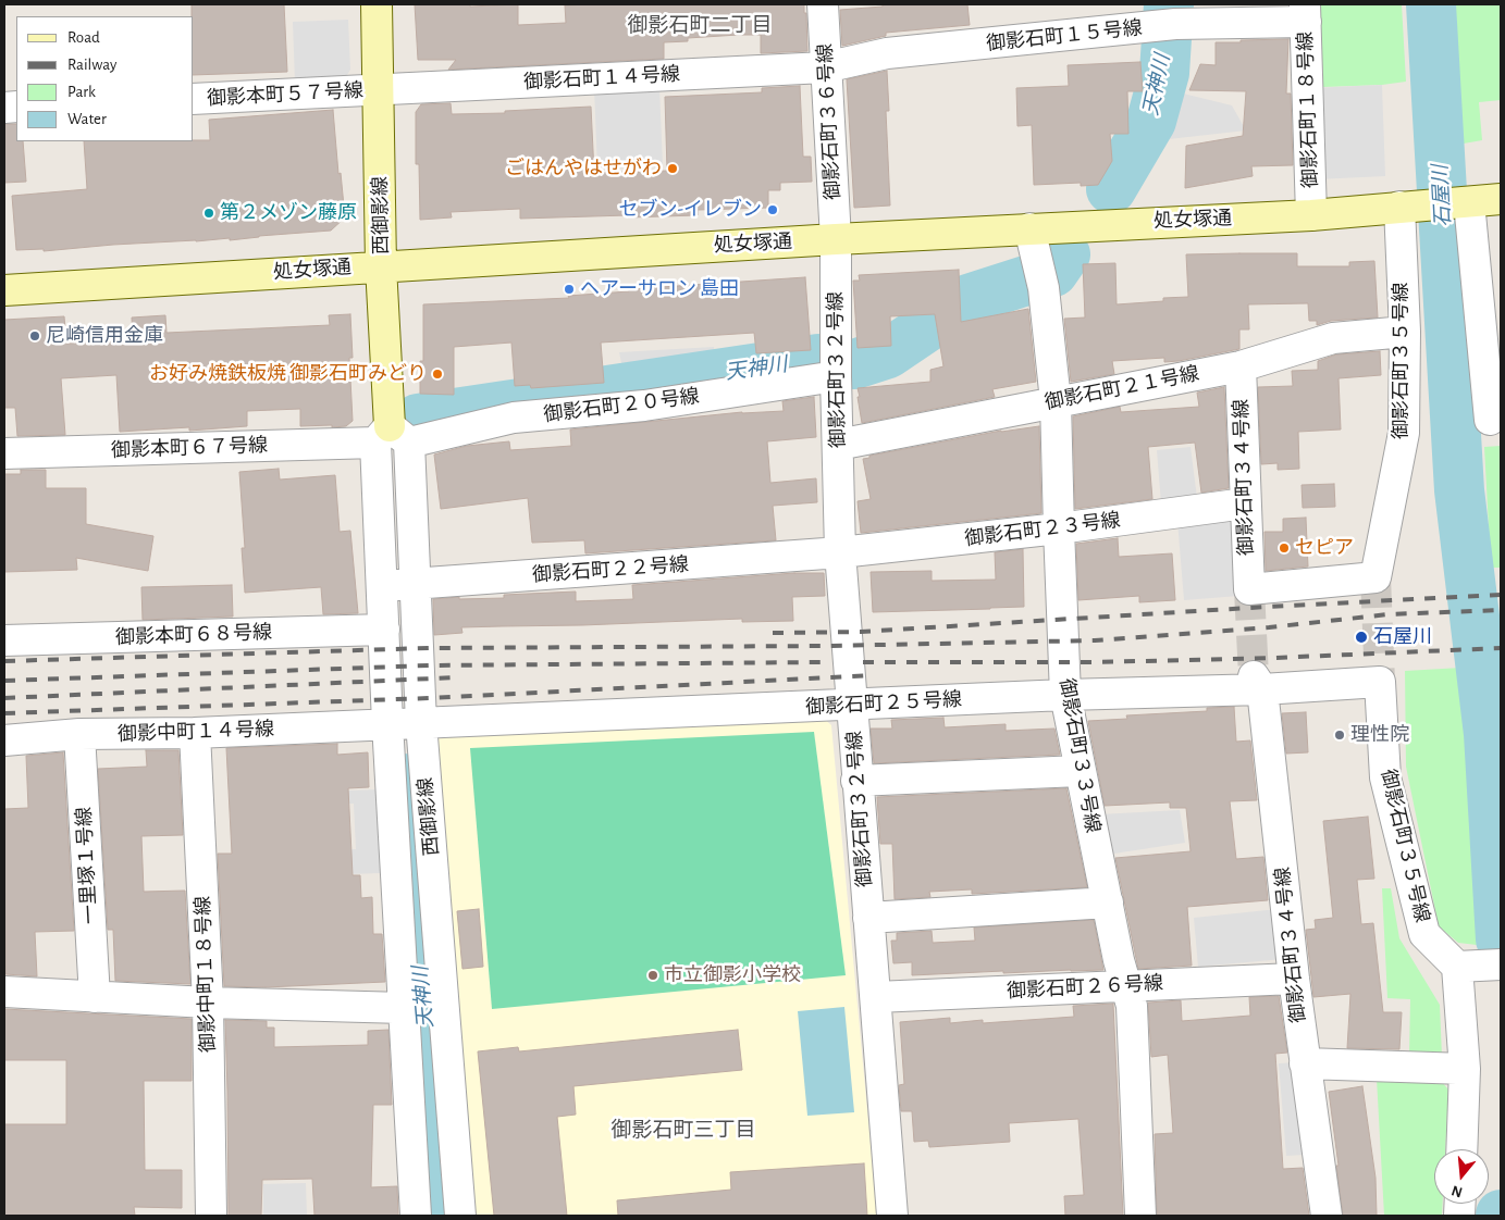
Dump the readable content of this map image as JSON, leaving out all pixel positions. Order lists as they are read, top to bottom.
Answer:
{
  "streets": {
    "street": [
      "御影石町１５号線",
      "御影石町１４号線",
      "御影本町５７号線",
      "御影石町１８号線",
      "御影石町３６号線",
      "西御影線",
      "処女塚通",
      "御影石町３５号線",
      "御影石町３２号線",
      "御影石町２１号線",
      "御影石町２０号線",
      "御影本町６７号線",
      "御影石町３４号線",
      "御影石町２３号線",
      "御影石町２２号線",
      "御影本町６８号線",
      "御影石町２５号線",
      "御影中町１４号線",
      "御影石町３３号線",
      "一里塚１号線",
      "御影中町１８号線",
      "御影石町２６号線"
    ]
  },
  "crossings": [
    ["御影石町１５号線", "御影石町１４号線"],
    ["御影石町１５号線", "御影石町１８号線"],
    ["御影石町１５号線", "御影石町３６号線"],
    ["御影石町１４号線", "御影本町５７号線"],
    ["御影石町１４号線", "御影石町３６号線"],
    ["御影石町１４号線", "西御影線"],
    ["御影本町５７号線", "西御影線"],
    ["御影石町１８号線", "処女塚通"],
    ["御影石町３６号線", "処女塚通"],
    ["御影石町３６号線", "御影石町３２号線"],
    ["西御影線", "処女塚通"],
    ["西御影線", "御影石町２０号線"],
    ["西御影線", "御影本町６７号線"],
    ["西御影線", "御影石町２２号線"],
    ["西御影線", "御影本町６８号線"],
    ["西御影線", "御影石町２５号線"],
    ["西御影線", "御影中町１４号線"],
    ["処女塚通", "御影石町３５号線"],
    ["処女塚通", "御影石町３２号線"],
    ["処女塚通", "御影石町３３号線"],
    ["御影石町３５号線", "御影石町２１号線"],
    ["御影石町３５号線", "御影石町３４号線"],
    ["御影石町３５号線", "御影石町２５号線"],
    ["御影石町３２号線", "御影石町２１号線"],
    ["御影石町３２号線", "御影石町２０号線"],
    ["御影石町３２号線", "御影石町２３号線"],
    ["御影石町３２号線", "御影石町２２号線"],
    ["御影石町３２号線", "御影石町２５号線"],
    ["御影石町３２号線", "御影石町２６号線"],
    ["御影石町２１号線", "御影石町３４号線"],
    ["御影石町２１号線", "御影石町３３号線"],
    ["御影石町２０号線", "御影本町６７号線"],
    ["御影石町３４号線", "御影石町２３号線"],
    ["御影石町３４号線", "御影石町２５号線"],
    ["御影石町３４号線", "御影石町２６号線"],
    ["御影石町２３号線", "御影石町２２号線"],
    ["御影石町２３号線", "御影石町３３号線"],
    ["御影石町２５号線", "御影中町１４号線"],
    ["御影石町２５号線", "御影石町３３号線"],
    ["御影中町１４号線", "一里塚１号線"],
    ["御影中町１４号線", "御影中町１８号線"],
    ["御影石町３３号線", "御影石町２６号線"]
  ],
  "districts": ["御影石町二丁目", "御影石町三丁目"],
  "water": ["天神川", "石屋川"],
  "places": [
    "ごはんやはせがわ",
    "セブン-イレブン",
    "第２メゾン藤原",
    "ヘアーサロン 島田",
    "尼崎信用金庫",
    "お好み焼鉄板焼 御影石町みどり",
    "セピア",
    "石屋川",
    "理性院",
    "市立御影小学校"
  ],
  "legend": [
    "Road",
    "Railway",
    "Park",
    "Water"
  ],
  "north": "bottom"
}
